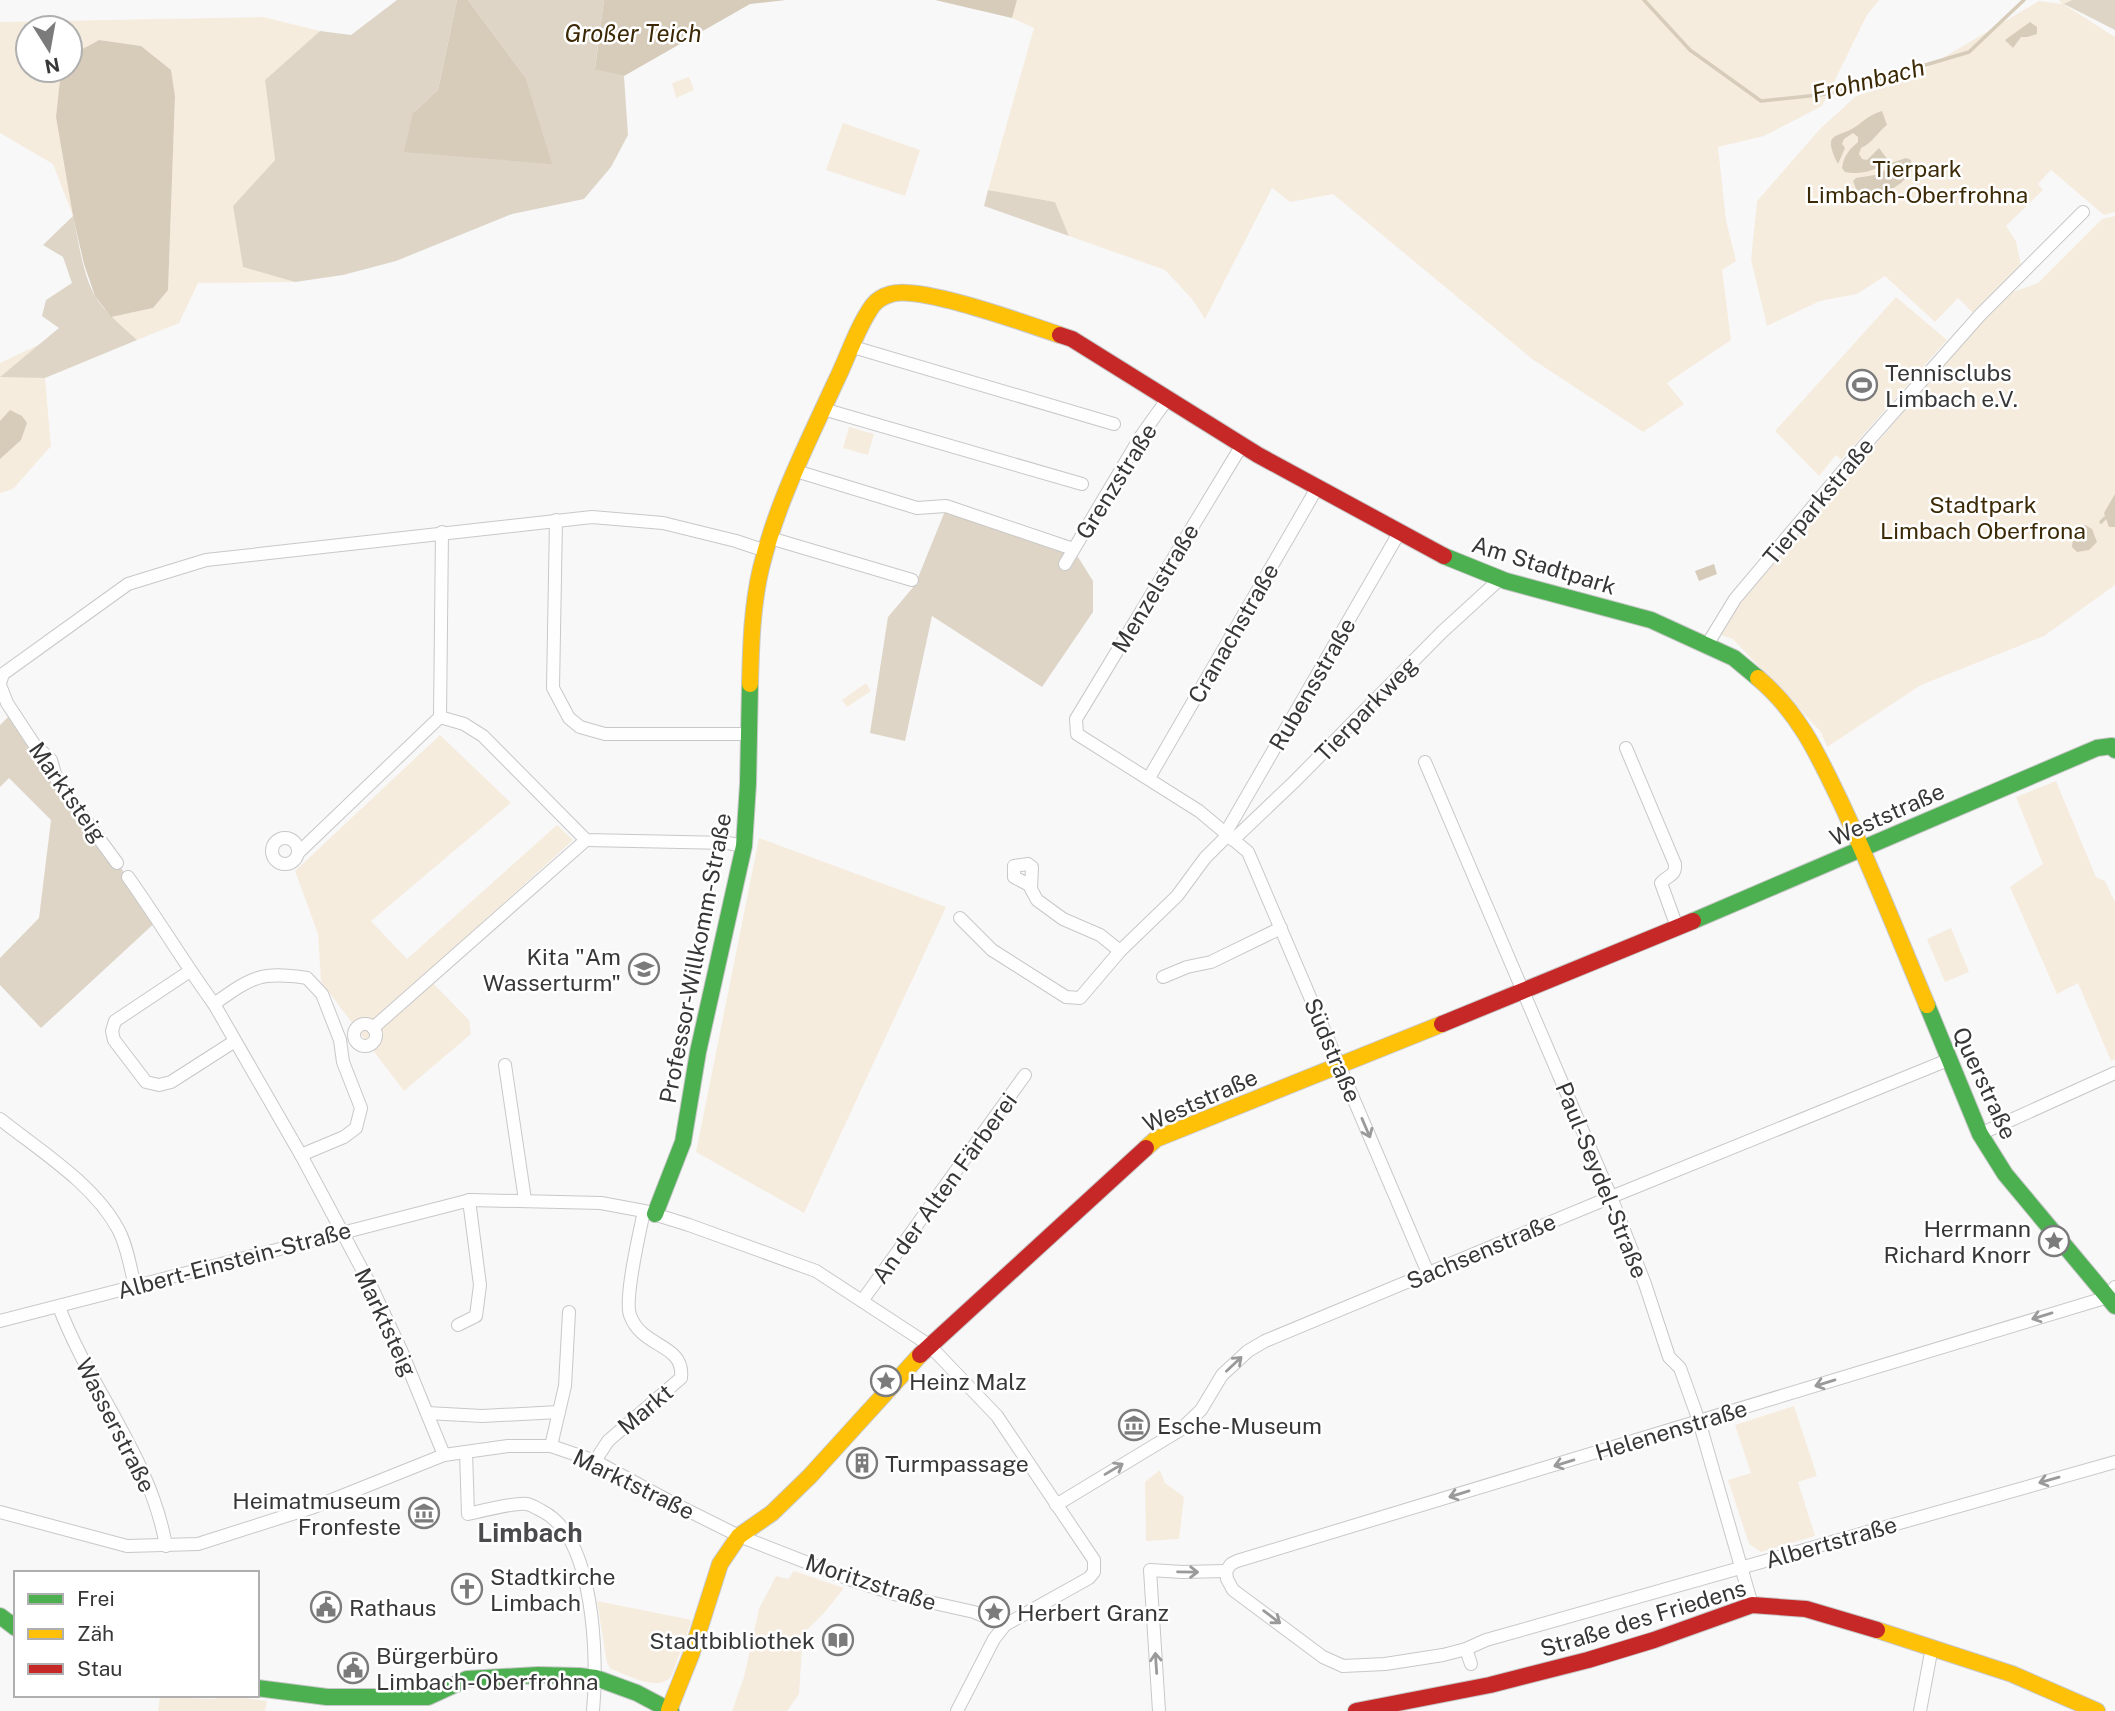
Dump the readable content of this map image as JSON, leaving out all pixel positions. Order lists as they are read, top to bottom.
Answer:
{
  "streets": {
    "street": [
      "Grenzstraße",
      "Tierparkstraße",
      "Am Stadtpark",
      "Menzelstraße",
      "Cranachstraße",
      "Rubensstraße",
      "Tierparkweg",
      "Marktsteig",
      "Weststraße",
      "Professor-Willkomm-Straße",
      "Südstraße",
      "Querstraße",
      "Paul-Seydel-Straße",
      "An der Alten Färberei",
      "Sachsenstraße",
      "Albert-Einstein-Straße",
      "Markt",
      "Wasserstraße",
      "Helenenstraße",
      "Marktstraße",
      "Albertstraße",
      "Moritzstraße",
      "Straße des Friedens"
    ]
  },
  "crossings": [
    ["Grenzstraße", "Am Stadtpark"],
    ["Tierparkstraße", "Am Stadtpark"],
    ["Am Stadtpark", "Menzelstraße"],
    ["Am Stadtpark", "Cranachstraße"],
    ["Am Stadtpark", "Rubensstraße"],
    ["Am Stadtpark", "Tierparkweg"],
    ["Am Stadtpark", "Weststraße"],
    ["Am Stadtpark", "Professor-Willkomm-Straße"],
    ["Am Stadtpark", "Querstraße"],
    ["Menzelstraße", "Südstraße"],
    ["Cranachstraße", "Südstraße"],
    ["Rubensstraße", "Tierparkweg"],
    ["Rubensstraße", "Südstraße"],
    ["Tierparkweg", "Südstraße"],
    ["Marktsteig", "Albert-Einstein-Straße"],
    ["Marktsteig", "Marktstraße"],
    ["Weststraße", "Südstraße"],
    ["Weststraße", "Querstraße"],
    ["Weststraße", "Paul-Seydel-Straße"],
    ["Weststraße", "Albert-Einstein-Straße"],
    ["Weststraße", "Marktstraße"],
    ["Weststraße", "Moritzstraße"],
    ["Professor-Willkomm-Straße", "Albert-Einstein-Straße"],
    ["Professor-Willkomm-Straße", "Markt"],
    ["Südstraße", "Sachsenstraße"],
    ["Querstraße", "Sachsenstraße"],
    ["Querstraße", "Helenenstraße"],
    ["Paul-Seydel-Straße", "Sachsenstraße"],
    ["Paul-Seydel-Straße", "Helenenstraße"],
    ["Paul-Seydel-Straße", "Albertstraße"],
    ["Paul-Seydel-Straße", "Straße des Friedens"],
    ["An der Alten Färberei", "Albert-Einstein-Straße"],
    ["Sachsenstraße", "Albert-Einstein-Straße"],
    ["Albert-Einstein-Straße", "Markt"],
    ["Albert-Einstein-Straße", "Wasserstraße"],
    ["Albert-Einstein-Straße", "Moritzstraße"],
    ["Markt", "Marktstraße"],
    ["Wasserstraße", "Marktstraße"],
    ["Helenenstraße", "Albertstraße"],
    ["Marktstraße", "Moritzstraße"]
  ],
  "one_way": ["Sachsenstraße", "Helenenstraße"],
  "districts": ["Limbach"],
  "water": ["Großer Teich", "Frohnbach"],
  "parks": ["Tierpark Limbach-Oberfrohna", "Stadtpark Limbach Oberfrona"],
  "places": {
    "sports": ["Tennisclubs Limbach e.V."],
    "school or university": ["Kita \"Am Wasserturm\""],
    "place": ["Herrmann Richard Knorr", "Heinz Malz", "Herbert Granz"],
    "museum": ["Esche-Museum", "Heimatmuseum Fronfeste"],
    "building": ["Turmpassage"],
    "church": ["Stadtkirche Limbach"],
    "public building": ["Rathaus", "Bürgerbüro Limbach-Oberfrohna"],
    "library": ["Stadtbibliothek"]
  },
  "legend": ["Frei", "Zäh", "Stau"],
  "north": "bottom"
}
